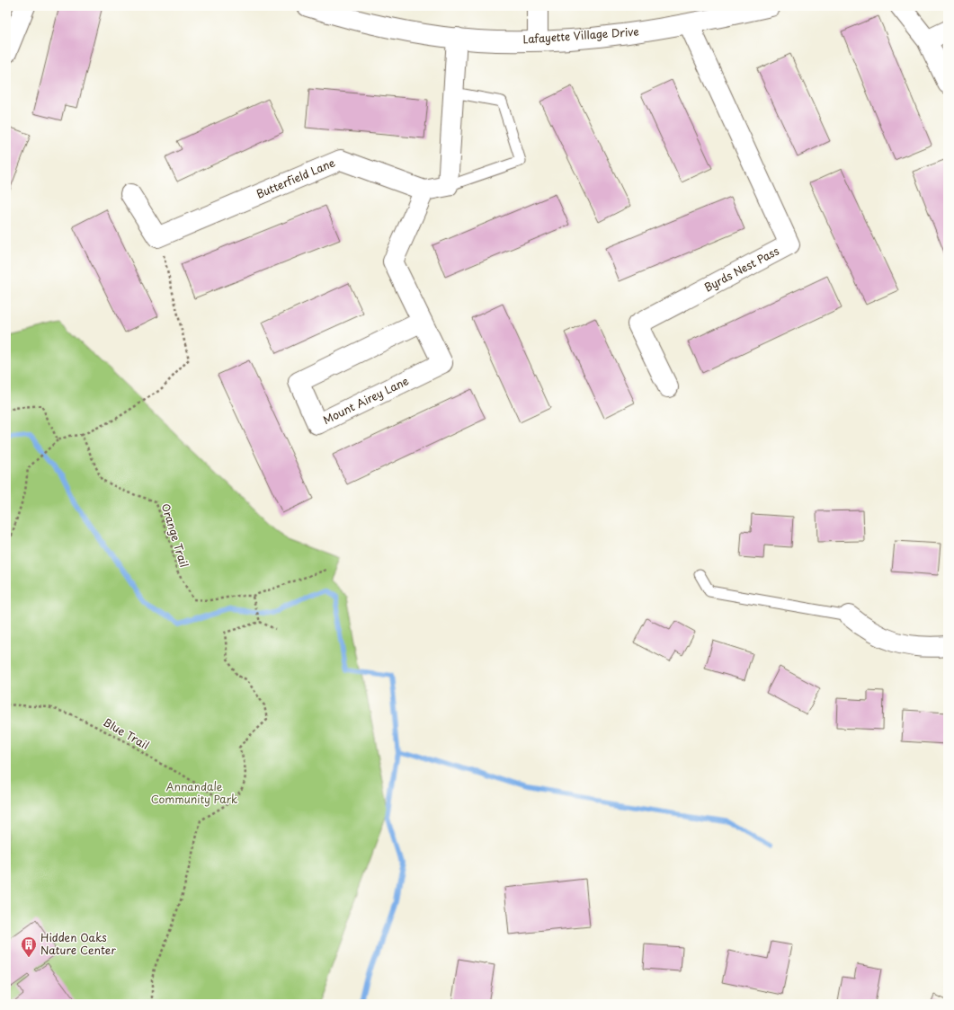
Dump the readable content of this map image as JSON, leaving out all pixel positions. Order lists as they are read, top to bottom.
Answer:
{
  "streets": {
    "street": [
      "Lafayette Village Drive",
      "Butterfield Lane",
      "Byrds Nest Pass",
      "Mount Airey Lane"
    ],
    "path": ["Orange Trail", "Blue Trail"]
  },
  "crossings": [
    ["Lafayette Village Drive", "Byrds Nest Pass"],
    ["Butterfield Lane", "Mount Airey Lane"]
  ],
  "parks": ["Annandale Community Park"],
  "places": {
    "building": ["Hidden Oaks Nature Center"]
  }
}
